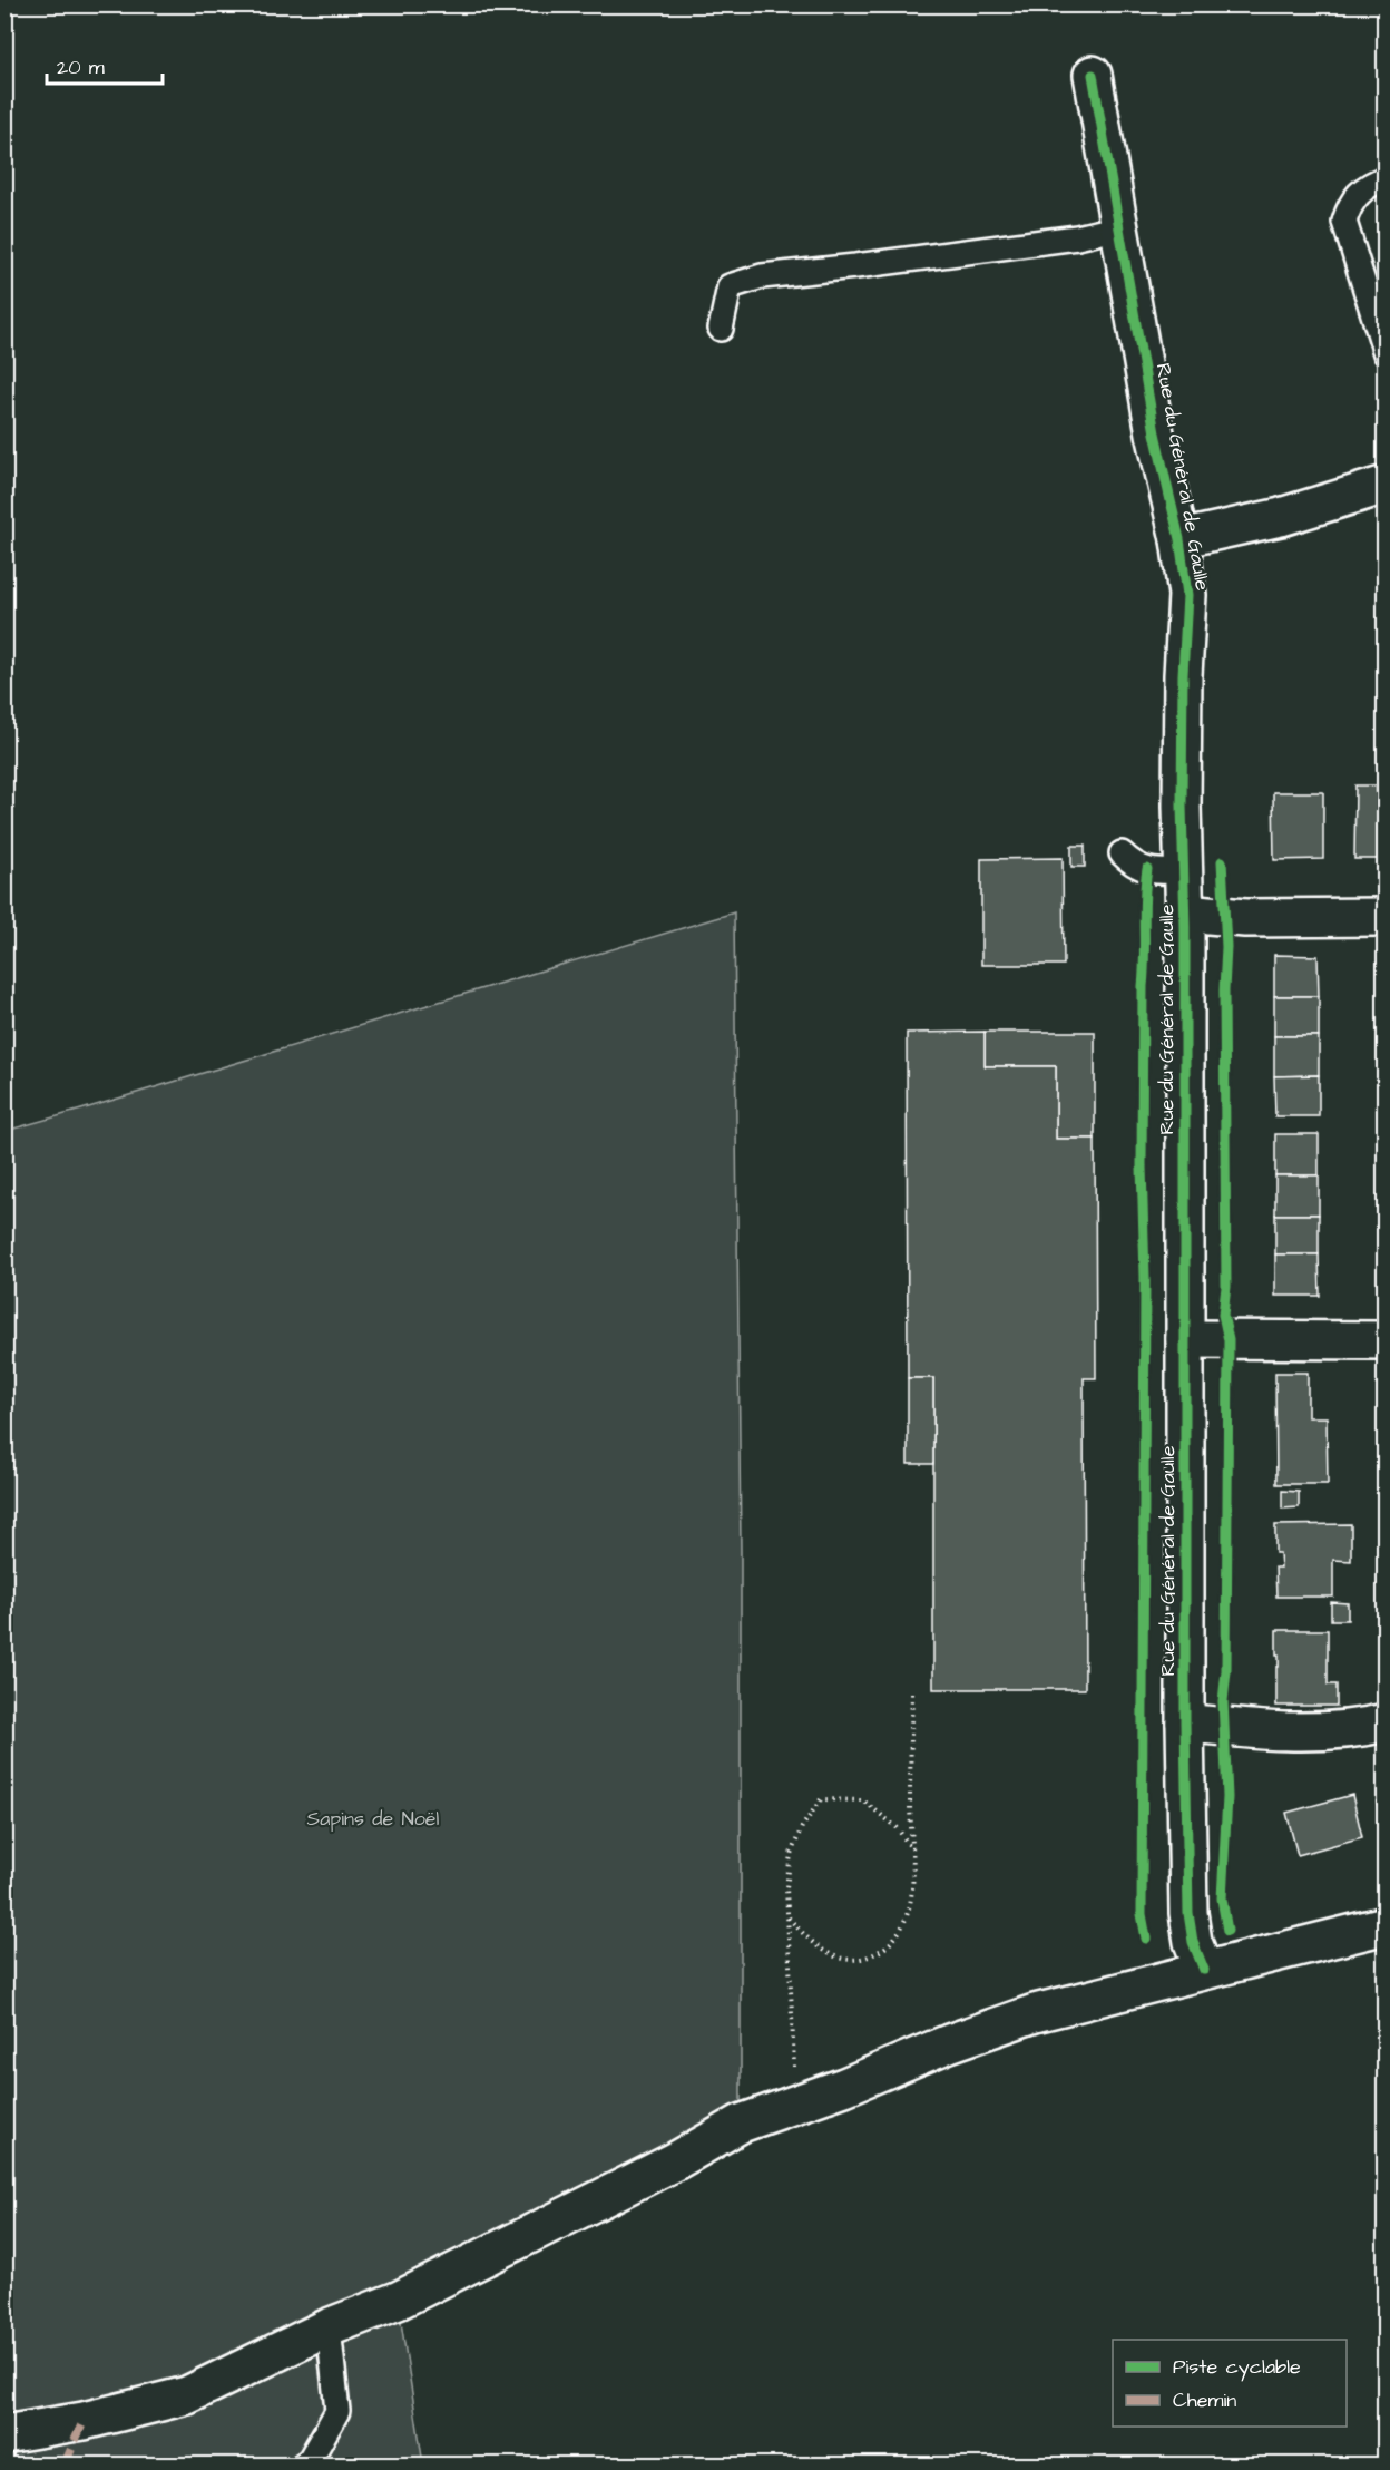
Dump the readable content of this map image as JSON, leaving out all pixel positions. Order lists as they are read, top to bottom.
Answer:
{
  "streets": {
    "street": ["Rue du Général de Gaulle"]
  },
  "parks": ["Sapins de Noël"],
  "legend": ["Piste cyclable", "Chemin"],
  "scale_bar": "20 m"
}
